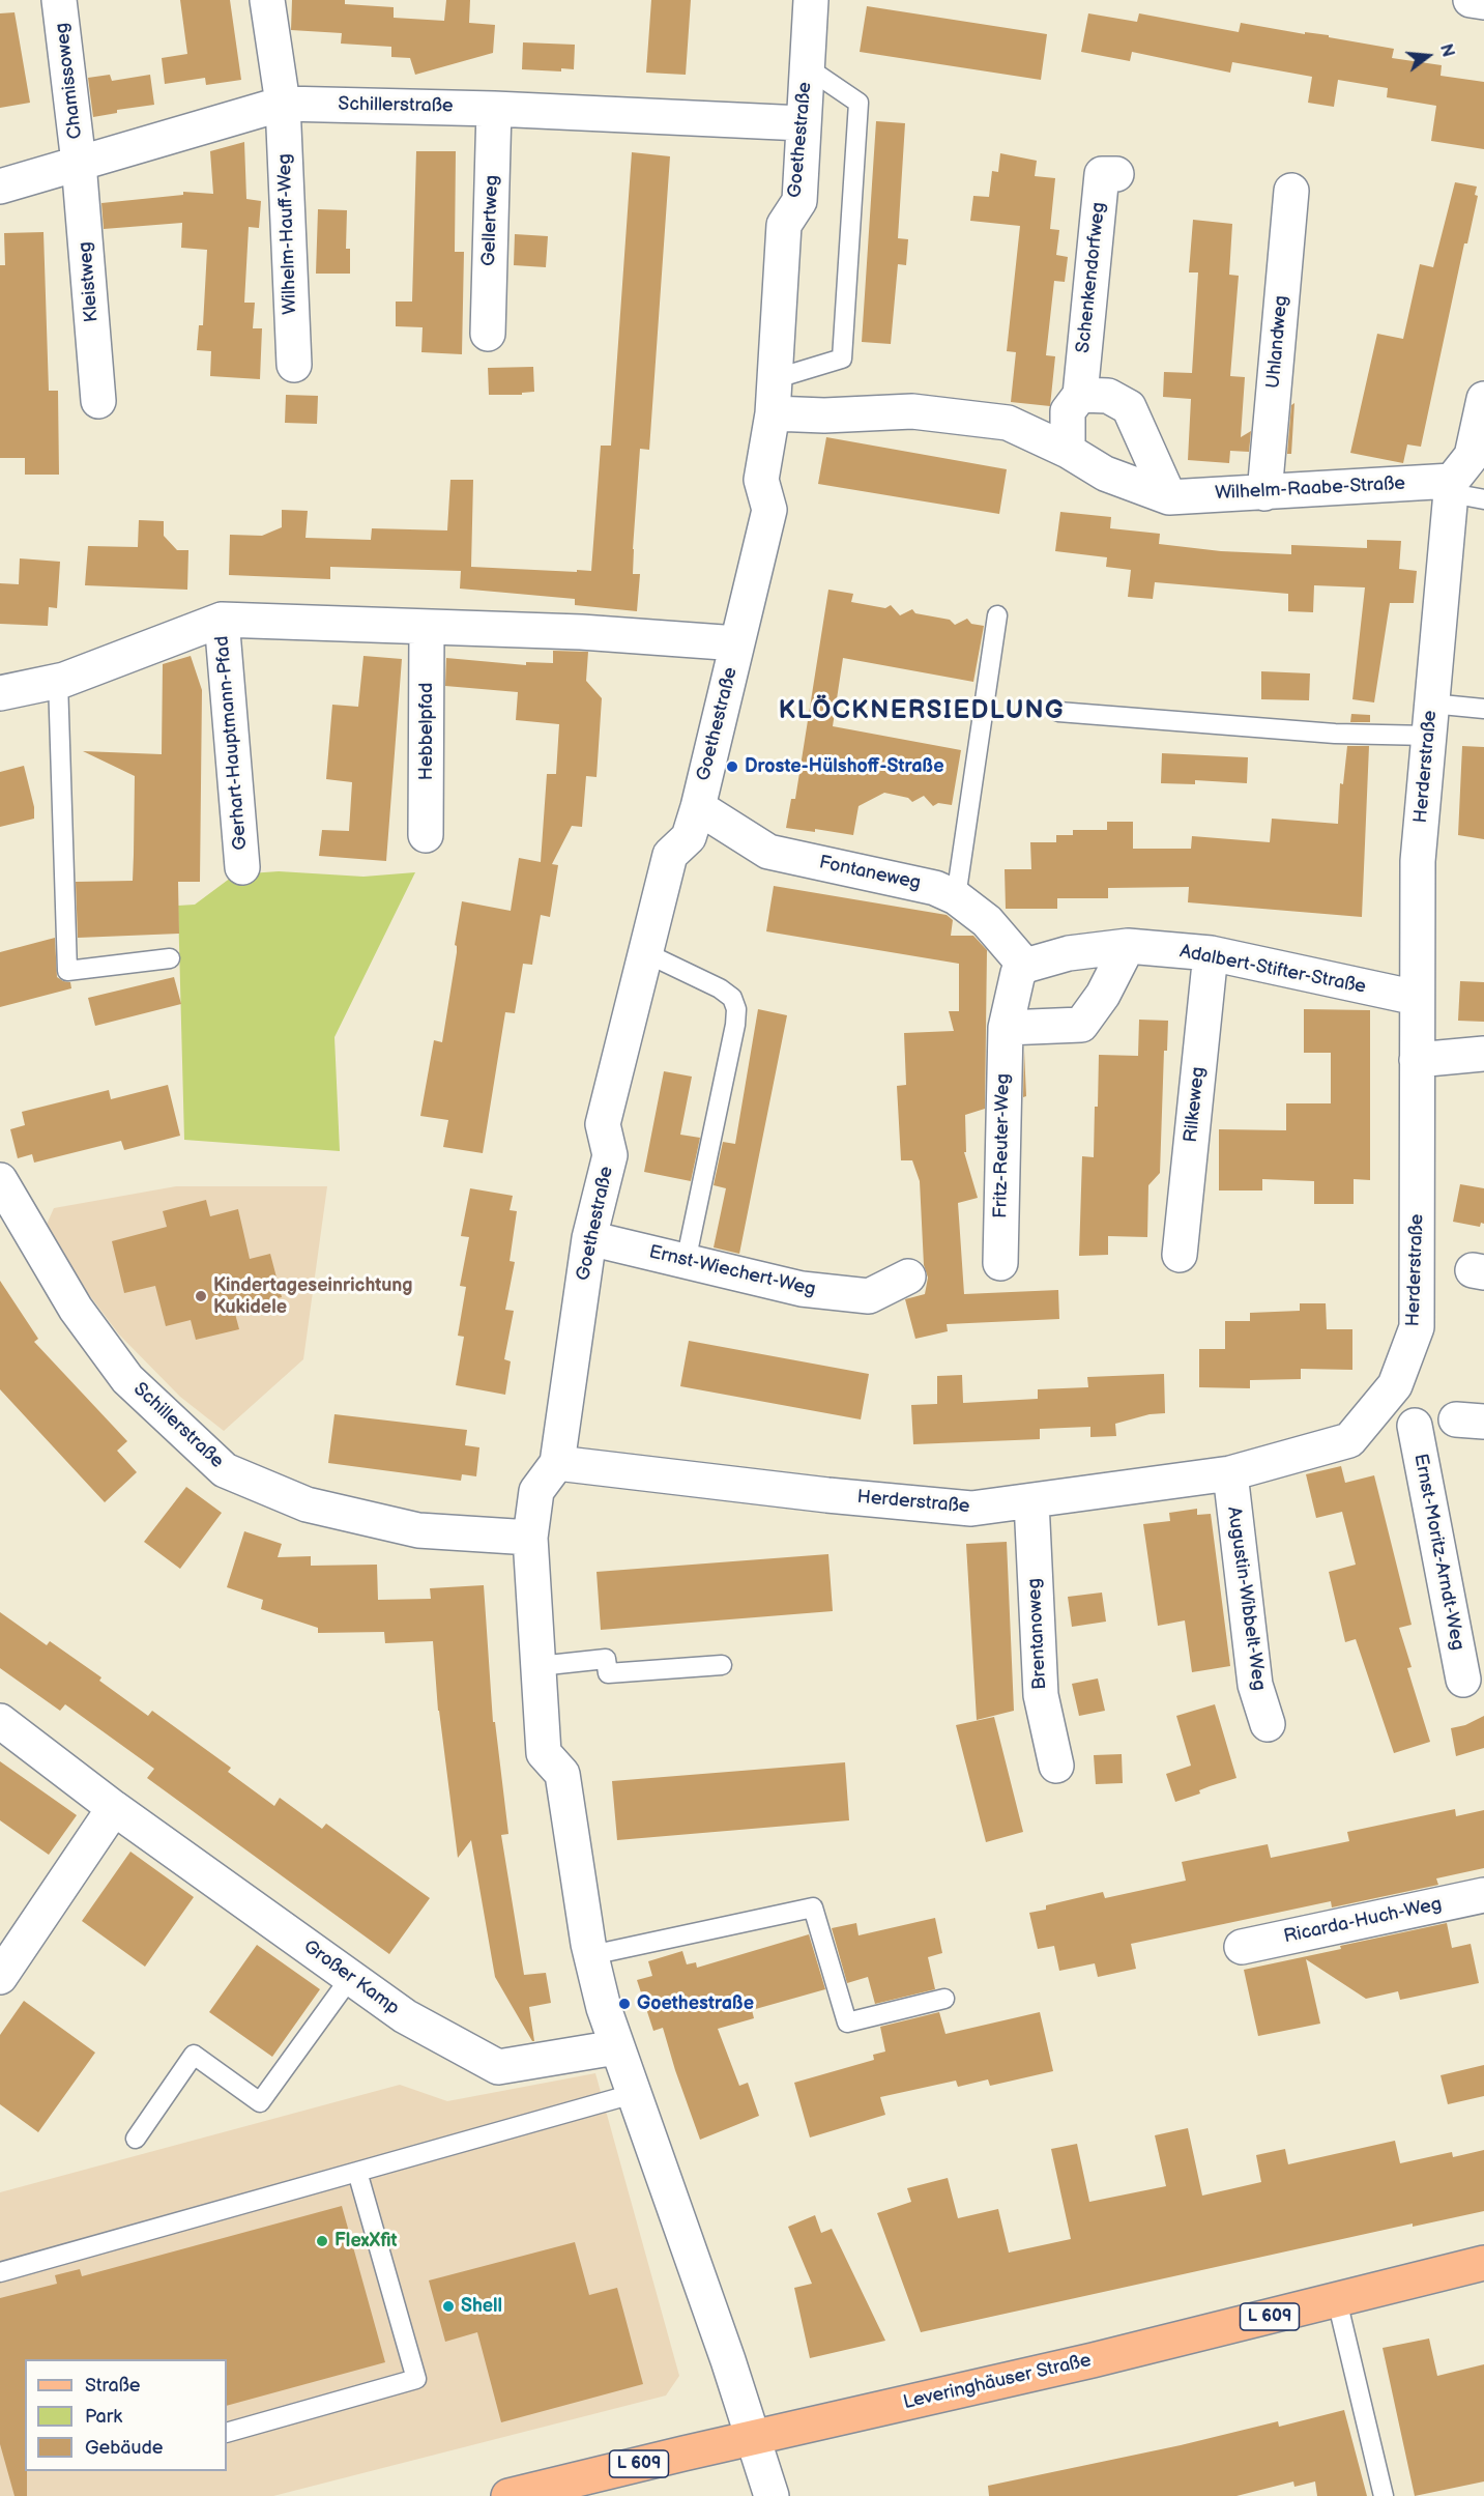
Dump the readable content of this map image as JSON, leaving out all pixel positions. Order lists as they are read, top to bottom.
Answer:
{
  "streets": {
    "main road": ["L 609", "Leveringhäuser Straße"],
    "street": [
      "Chamissoweg",
      "Schillerstraße",
      "Goethestraße",
      "Gellertweg",
      "Wilhelm-Hauff-Weg",
      "Schenkendorfweg",
      "Kleistweg",
      "Uhlandweg",
      "Wilhelm-Raabe-Straße",
      "Hebbelpfad",
      "Gerhart-Hauptmann-Pfad",
      "Herderstraße",
      "Fontaneweg",
      "Adalbert-Stifter-Straße",
      "Rilkeweg",
      "Fritz-Reuter-Weg",
      "Ernst-Wiechert-Weg",
      "Ernst-Moritz-Arndt-Weg",
      "Augustin-Wibbelt-Weg",
      "Brentanoweg",
      "Ricarda-Huch-Weg",
      "Großer Kamp"
    ]
  },
  "crossings": [
    ["Chamissoweg", "Schillerstraße"],
    ["Chamissoweg", "Kleistweg"],
    ["Schillerstraße", "Goethestraße"],
    ["Schillerstraße", "Gellertweg"],
    ["Schillerstraße", "Wilhelm-Hauff-Weg"],
    ["Schillerstraße", "Kleistweg"],
    ["Goethestraße", "Wilhelm-Raabe-Straße"],
    ["Goethestraße", "Herderstraße"],
    ["Goethestraße", "Fontaneweg"],
    ["Goethestraße", "Ernst-Wiechert-Weg"],
    ["Goethestraße", "Großer Kamp"],
    ["Goethestraße", "Leveringhäuser Straße"],
    ["Uhlandweg", "Wilhelm-Raabe-Straße"],
    ["Wilhelm-Raabe-Straße", "Herderstraße"],
    ["Herderstraße", "Adalbert-Stifter-Straße"],
    ["Herderstraße", "Augustin-Wibbelt-Weg"],
    ["Herderstraße", "Brentanoweg"],
    ["Fontaneweg", "Adalbert-Stifter-Straße"],
    ["Adalbert-Stifter-Straße", "Rilkeweg"]
  ],
  "districts": ["KLÖCKNERSIEDLUNG"],
  "places": [
    "Droste-Hülshoff-Straße",
    "Kindertageseinrichtung Kukidele",
    "Goethestraße",
    "FlexXfit",
    "Shell"
  ],
  "legend": ["Straße", "Park", "Gebäude"],
  "north": "right"
}
